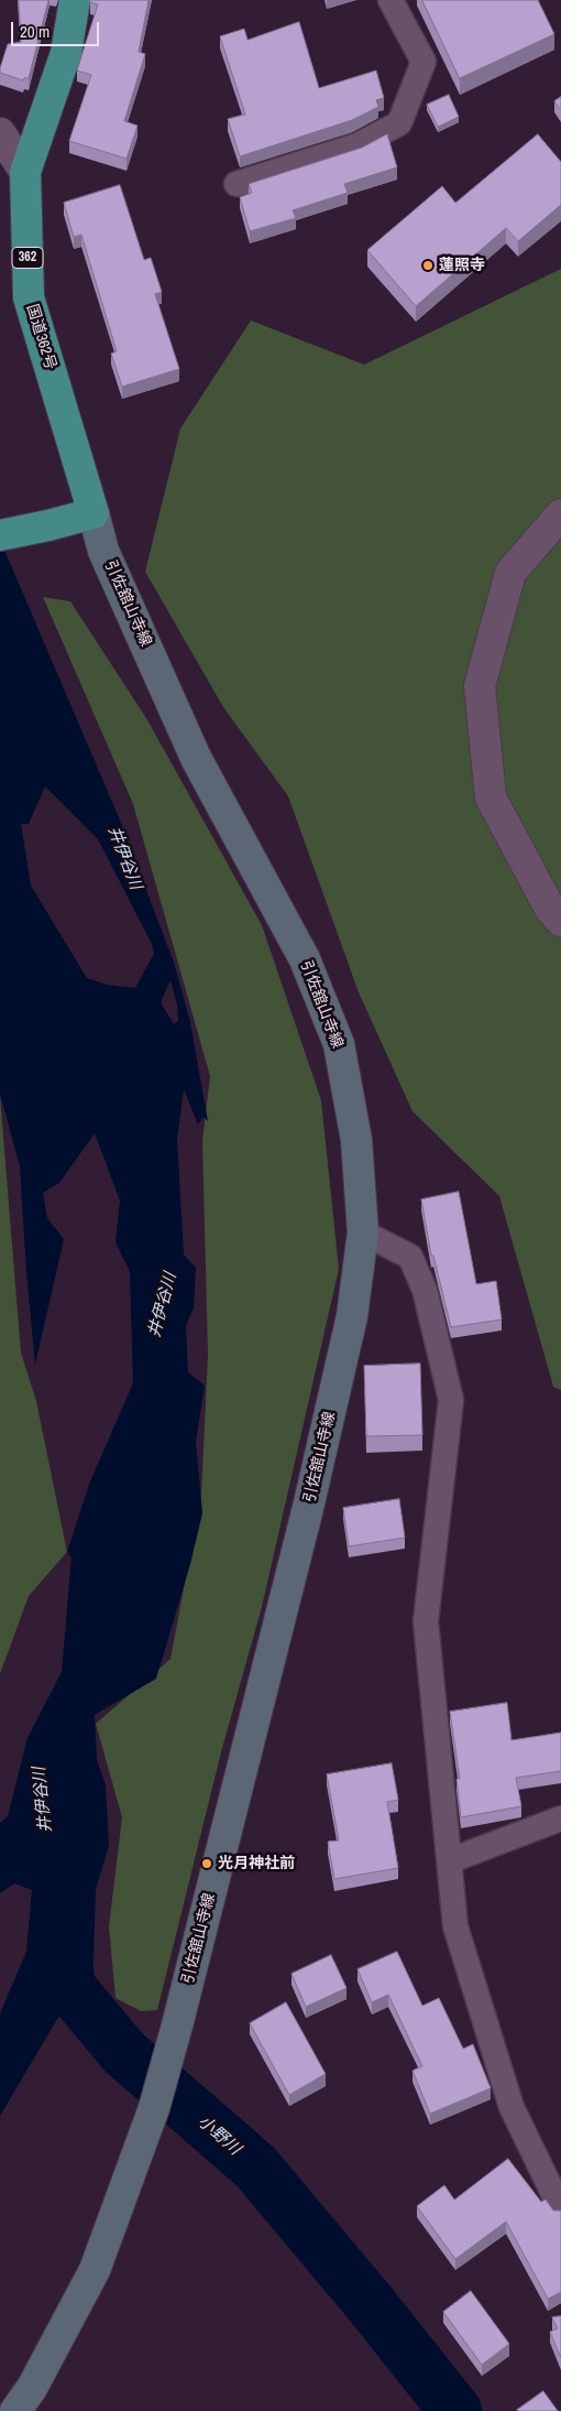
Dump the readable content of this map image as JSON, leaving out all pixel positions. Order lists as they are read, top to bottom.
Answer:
{
  "streets": {
    "highway": ["362", "国道362号"],
    "main road": ["引佐舘山寺線"]
  },
  "crossings": [
    ["国道362号", "引佐舘山寺線"]
  ],
  "water": ["井伊谷川", "小野川"],
  "places": ["蓮照寺", "光月神社前"],
  "scale_bar": "20 m"
}
